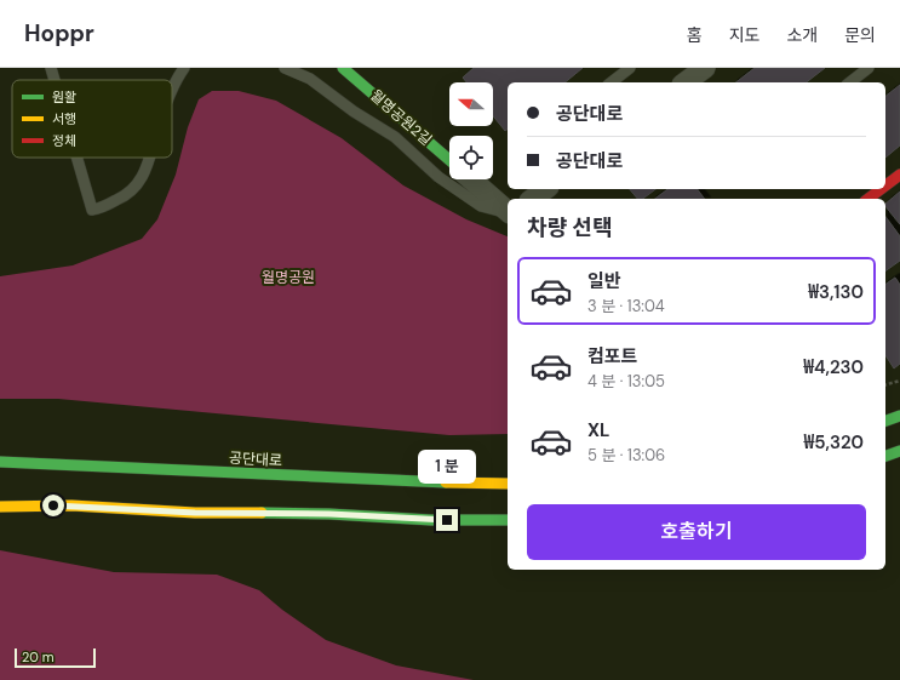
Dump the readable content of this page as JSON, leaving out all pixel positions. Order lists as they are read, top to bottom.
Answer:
{
  "streets": {
    "street": ["월명공원2길", "공단대로"]
  },
  "parks": ["월명공원"],
  "legend": ["원활", "서행", "정체"],
  "scale_bar": "20 m",
  "north": "left",
  "page": {
    "header": "Hoppr",
    "nav": [
      "홈",
      "지도",
      "소개",
      "문의"
    ],
    "banner": ["공단대로", "공단대로"],
    "heading": "차량 선택",
    "list": [
      {
        "name": "일반",
        "note": "3 분 · 13:04",
        "value": "₩3,130"
      },
      {
        "name": "컴포트",
        "note": "4 분 · 13:05",
        "value": "₩4,230"
      },
      {
        "name": "XL",
        "note": "5 분 · 13:06",
        "value": "₩5,320"
      }
    ],
    "bubble": "1 분",
    "buttons": "호출하기",
    "scale": "20 m"
  }
}
